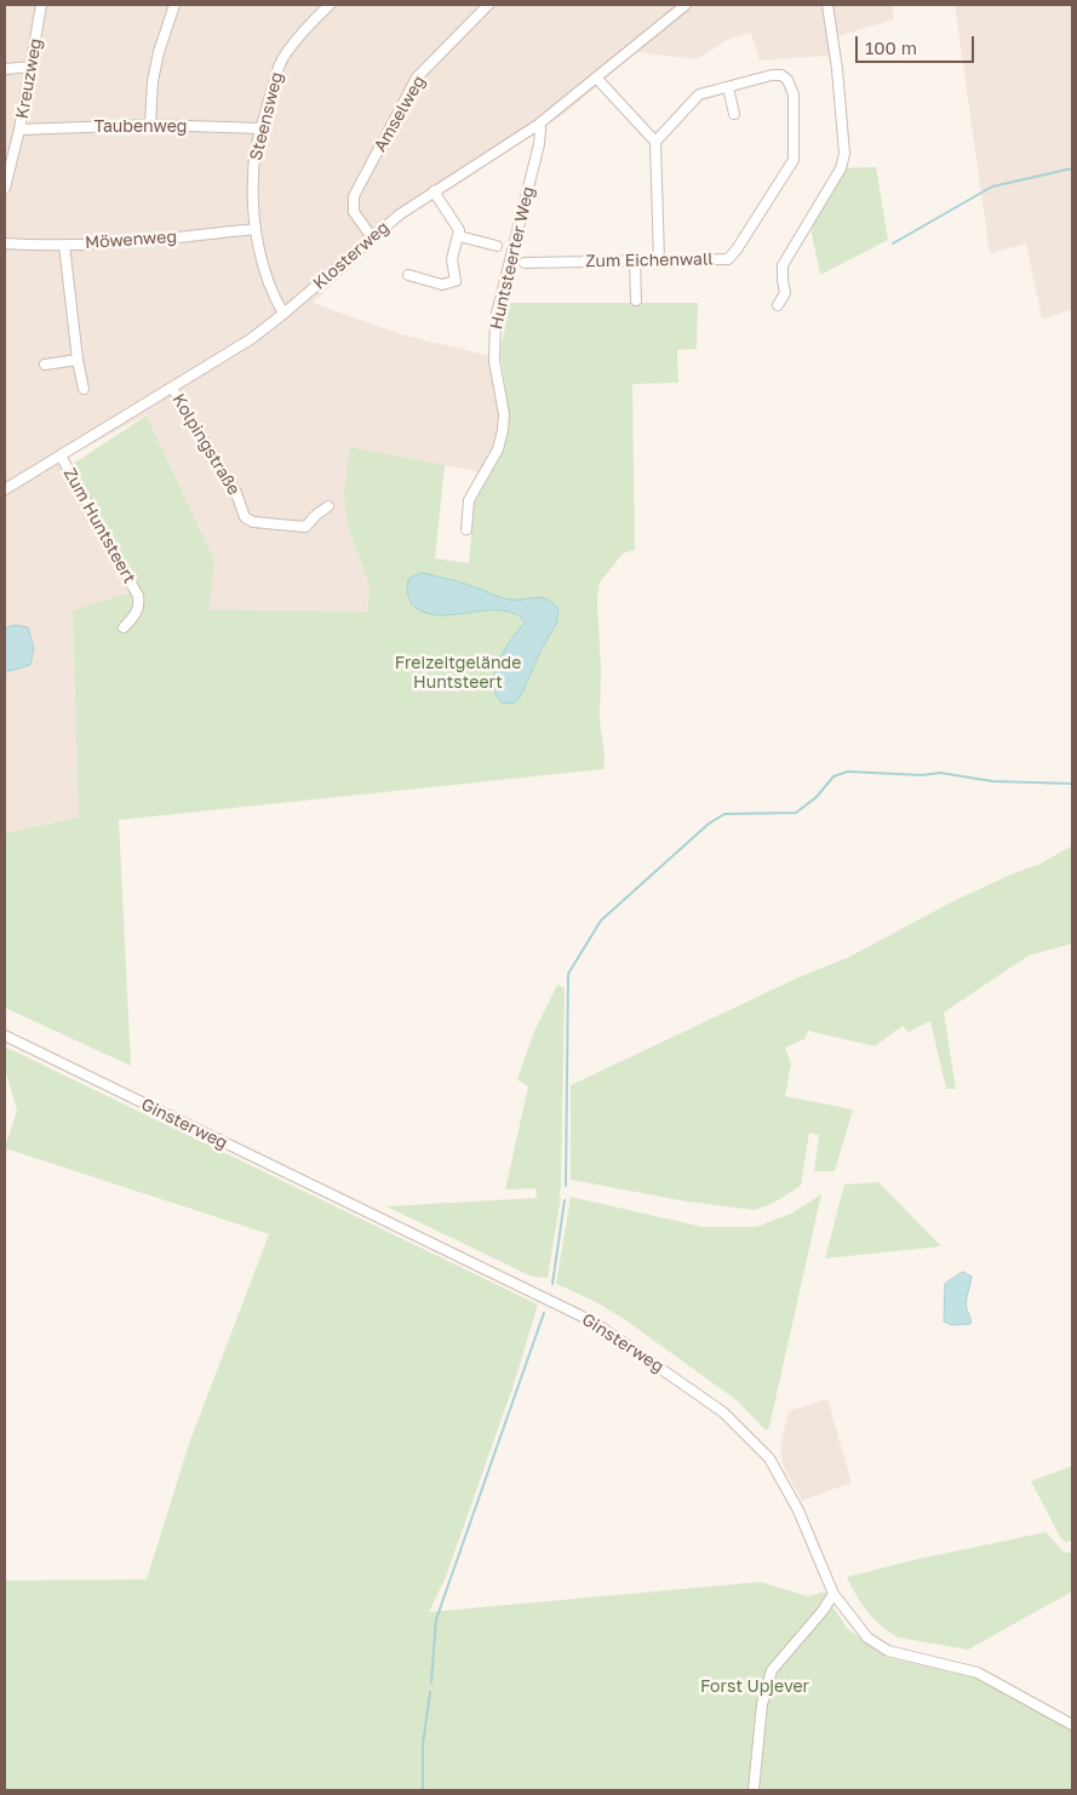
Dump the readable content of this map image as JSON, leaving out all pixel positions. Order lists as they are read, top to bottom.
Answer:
{
  "streets": {
    "street": [
      "Kreuzweg",
      "Amselweg",
      "Steensweg",
      "Taubenweg",
      "Möwenweg",
      "Klosterweg",
      "Huntsteerter Weg",
      "Zum Eichenwall",
      "Kolpingstraße",
      "Zum Huntsteert",
      "Ginsterweg"
    ]
  },
  "crossings": [
    ["Kreuzweg", "Taubenweg"],
    ["Amselweg", "Klosterweg"],
    ["Steensweg", "Taubenweg"],
    ["Steensweg", "Möwenweg"],
    ["Steensweg", "Klosterweg"],
    ["Klosterweg", "Huntsteerter Weg"],
    ["Klosterweg", "Kolpingstraße"],
    ["Klosterweg", "Zum Huntsteert"]
  ],
  "parks": ["Freizeitgelände Huntsteert", "Forst Upjever"],
  "scale_bar": "100 m"
}
